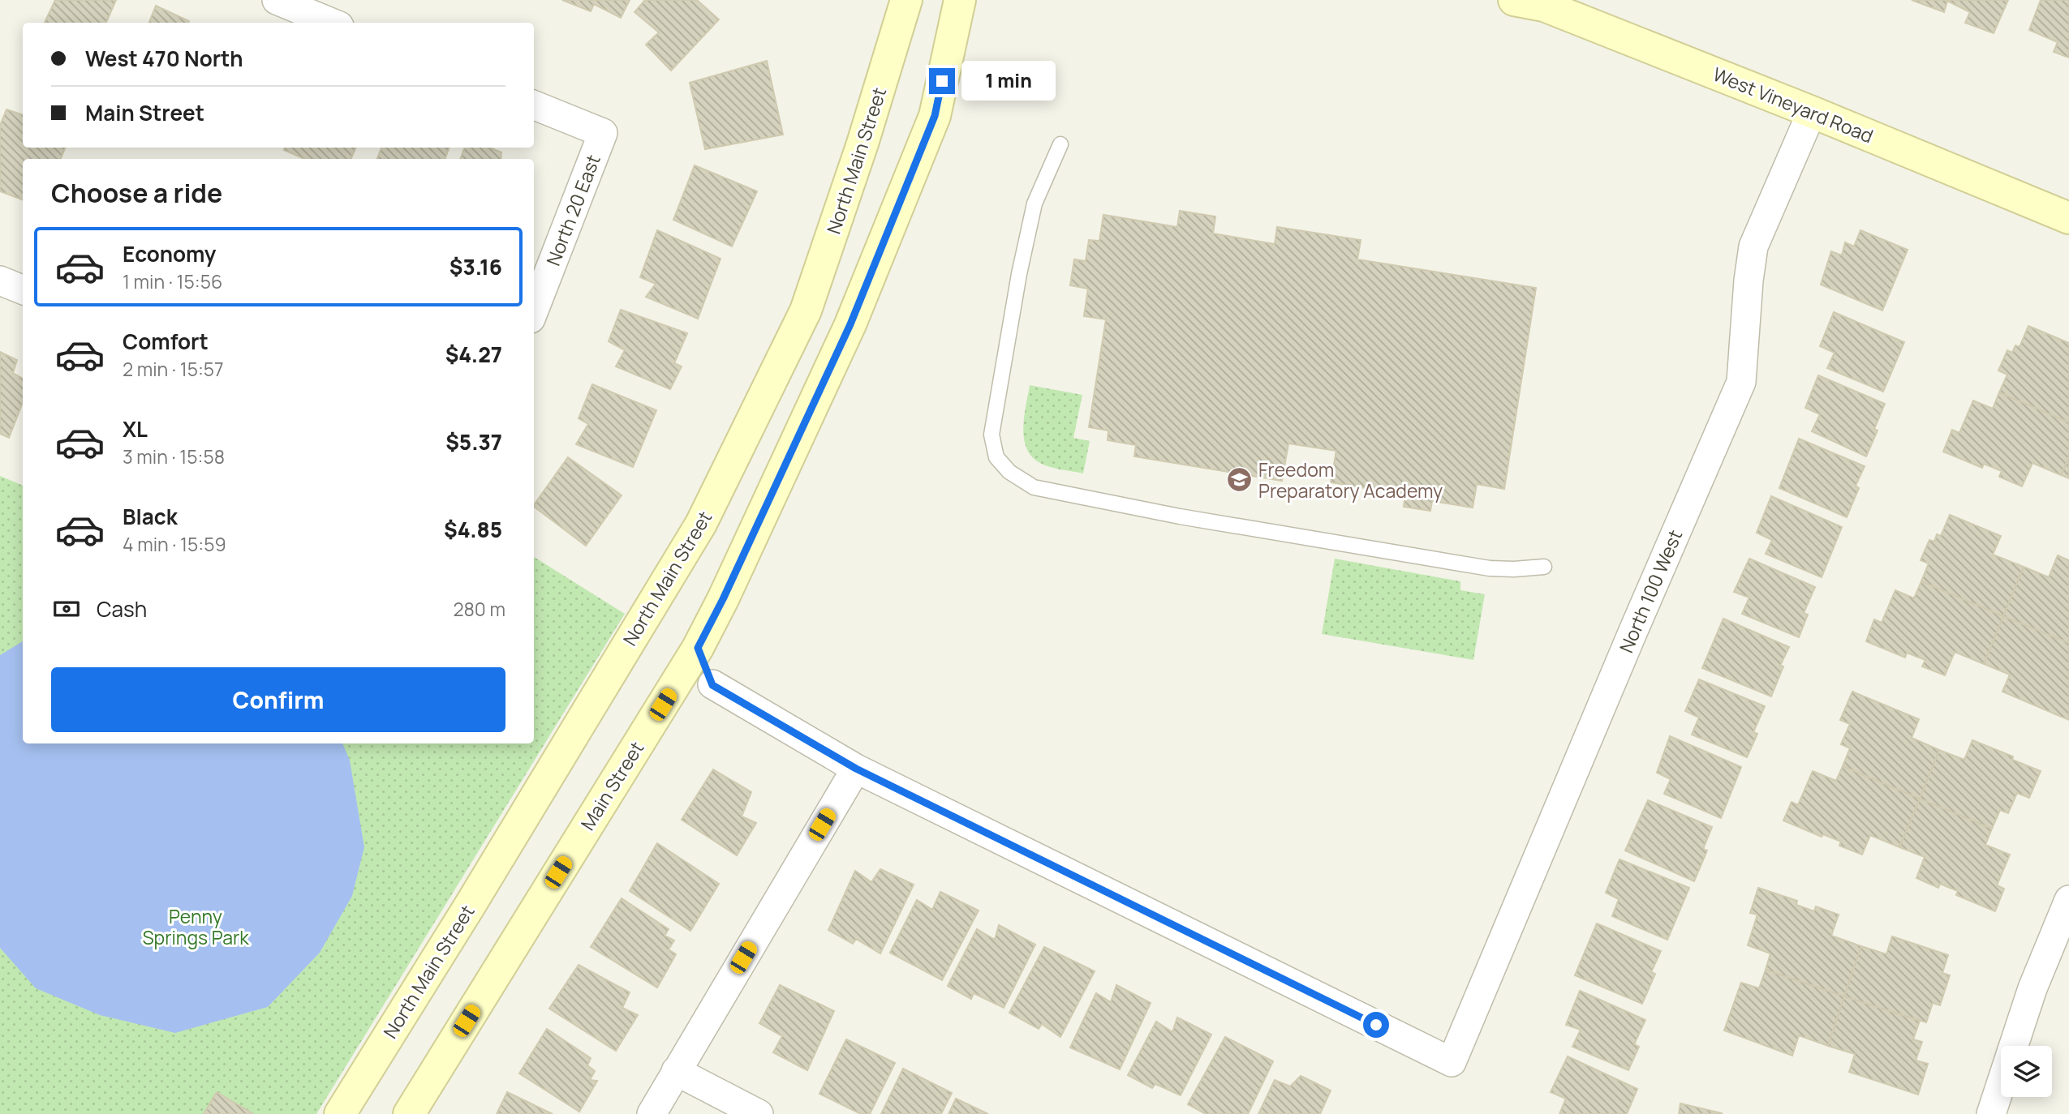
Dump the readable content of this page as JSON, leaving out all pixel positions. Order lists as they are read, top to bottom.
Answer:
{
  "streets": {
    "main road": ["West Vineyard Road", "North Main Street", "Main Street"],
    "street": ["North 20 East", "North 100 West"]
  },
  "crossings": [
    ["West Vineyard Road", "North 100 West"]
  ],
  "parks": ["Penny Springs Park"],
  "places": {
    "school or university": ["Freedom Preparatory Academy"]
  },
  "page": {
    "banner": ["West 470 North", "Main Street"],
    "bubble": "1 min",
    "heading": "Choose a ride",
    "list": [
      {
        "name": "Economy",
        "note": "1 min · 15:56",
        "value": "$3.16"
      },
      {
        "name": "Comfort",
        "note": "2 min · 15:57",
        "value": "$4.27"
      },
      {
        "name": "XL",
        "note": "3 min · 15:58",
        "value": "$5.37"
      },
      {
        "name": "Black",
        "note": "4 min · 15:59",
        "value": "$4.85"
      }
    ],
    "pay": ["Cash", "280 m"],
    "buttons": "Confirm"
  }
}
